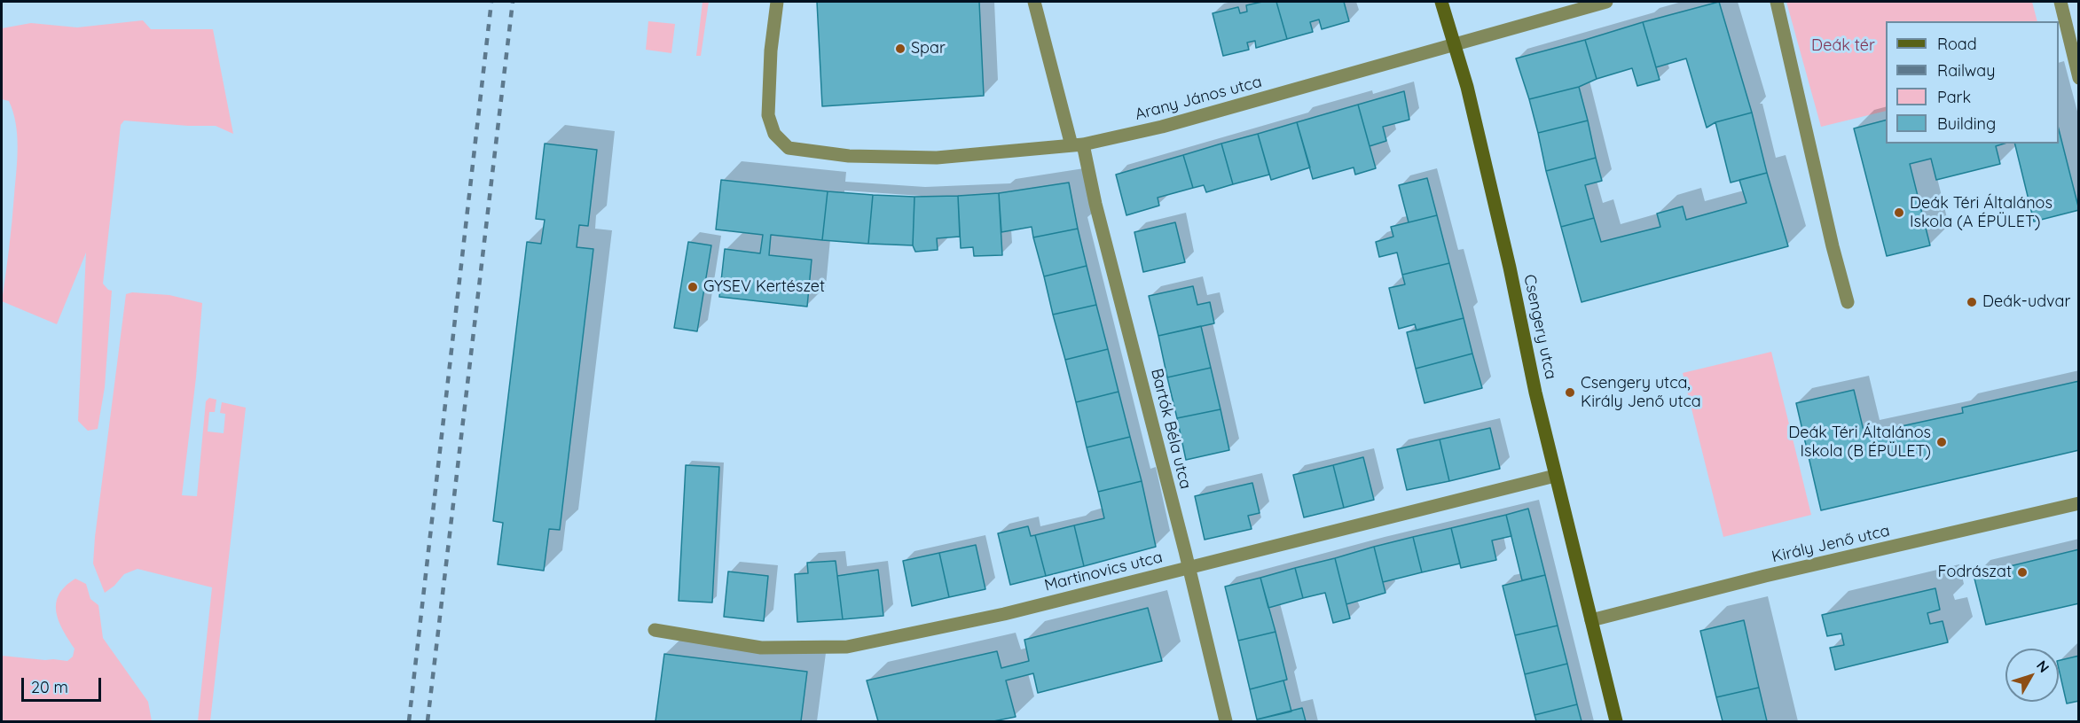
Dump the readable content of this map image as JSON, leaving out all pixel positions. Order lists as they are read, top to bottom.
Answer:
{
  "streets": {
    "main road": ["Csengery utca"],
    "street": [
      "Arany János utca",
      "Bartók Béla utca",
      "Király Jenő utca",
      "Martinovics utca"
    ]
  },
  "crossings": [
    ["Arany János utca", "Csengery utca"],
    ["Arany János utca", "Bartók Béla utca"],
    ["Csengery utca", "Király Jenő utca"],
    ["Csengery utca", "Martinovics utca"],
    ["Bartók Béla utca", "Martinovics utca"]
  ],
  "parks": ["Deák tér"],
  "places": [
    "Spar",
    "Deák Téri Általános Iskola (A ÉPÜLET)",
    "GYSEV Kertészet",
    "Deák-udvar",
    "Csengery utca, Király Jenő utca",
    "Deák Téri Általános Iskola (B ÉPÜLET)",
    "Fodrászat"
  ],
  "legend": [
    "Road",
    "Railway",
    "Park",
    "Building"
  ],
  "scale_bar": "20 m",
  "north": "top right"
}
